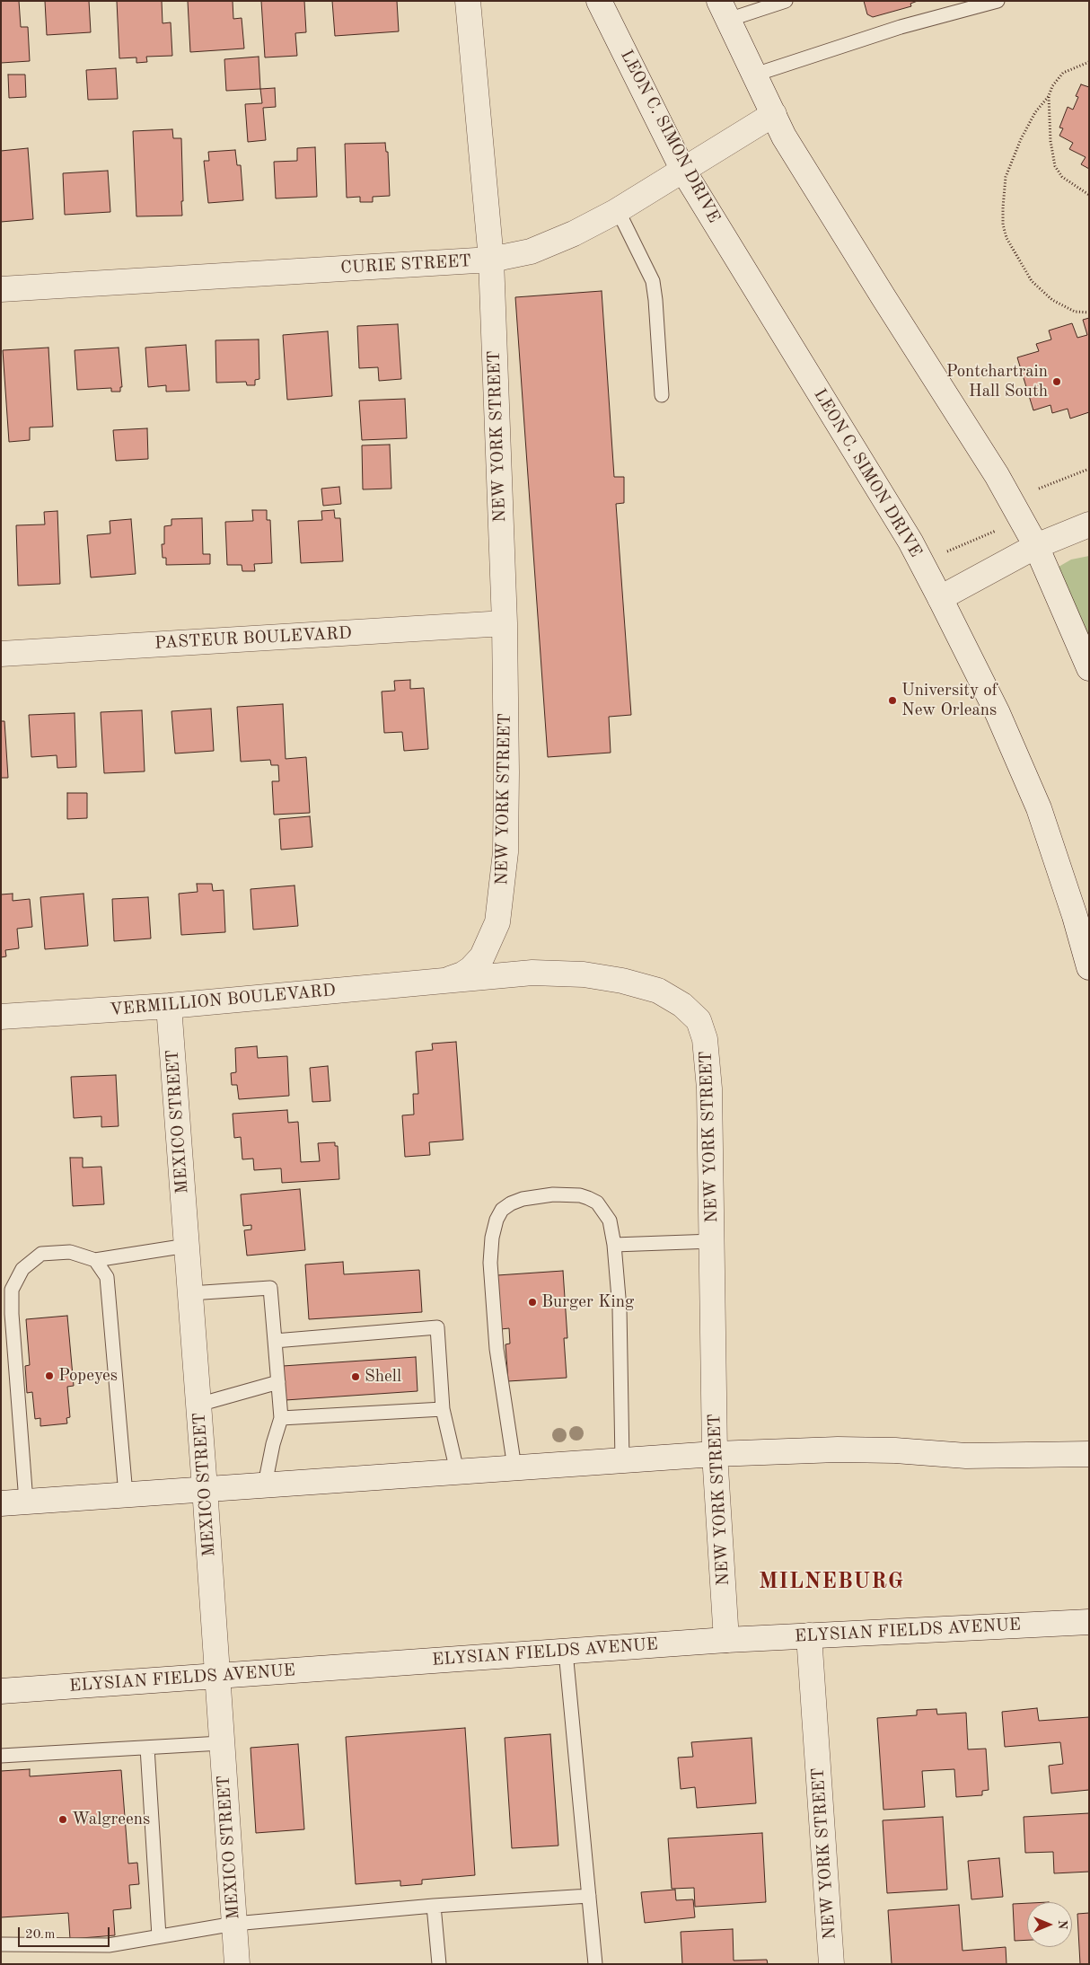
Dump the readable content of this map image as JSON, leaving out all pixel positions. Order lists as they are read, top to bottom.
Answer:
{
  "streets": {
    "street": [
      "LEON C. SIMON DRIVE",
      "CURIE STREET",
      "NEW YORK STREET",
      "PASTEUR BOULEVARD",
      "VERMILLION BOULEVARD",
      "MEXICO STREET",
      "ELYSIAN FIELDS AVENUE"
    ]
  },
  "crossings": [
    ["LEON C. SIMON DRIVE", "CURIE STREET"],
    ["CURIE STREET", "NEW YORK STREET"],
    ["NEW YORK STREET", "PASTEUR BOULEVARD"],
    ["NEW YORK STREET", "VERMILLION BOULEVARD"],
    ["NEW YORK STREET", "ELYSIAN FIELDS AVENUE"],
    ["VERMILLION BOULEVARD", "MEXICO STREET"],
    ["MEXICO STREET", "ELYSIAN FIELDS AVENUE"]
  ],
  "districts": ["MILNEBURG"],
  "places": [
    "Pontchartrain Hall South",
    "University of New Orleans",
    "Burger King",
    "Popeyes",
    "Shell",
    "Walgreens"
  ],
  "scale_bar": "20 m",
  "north": "right"
}
